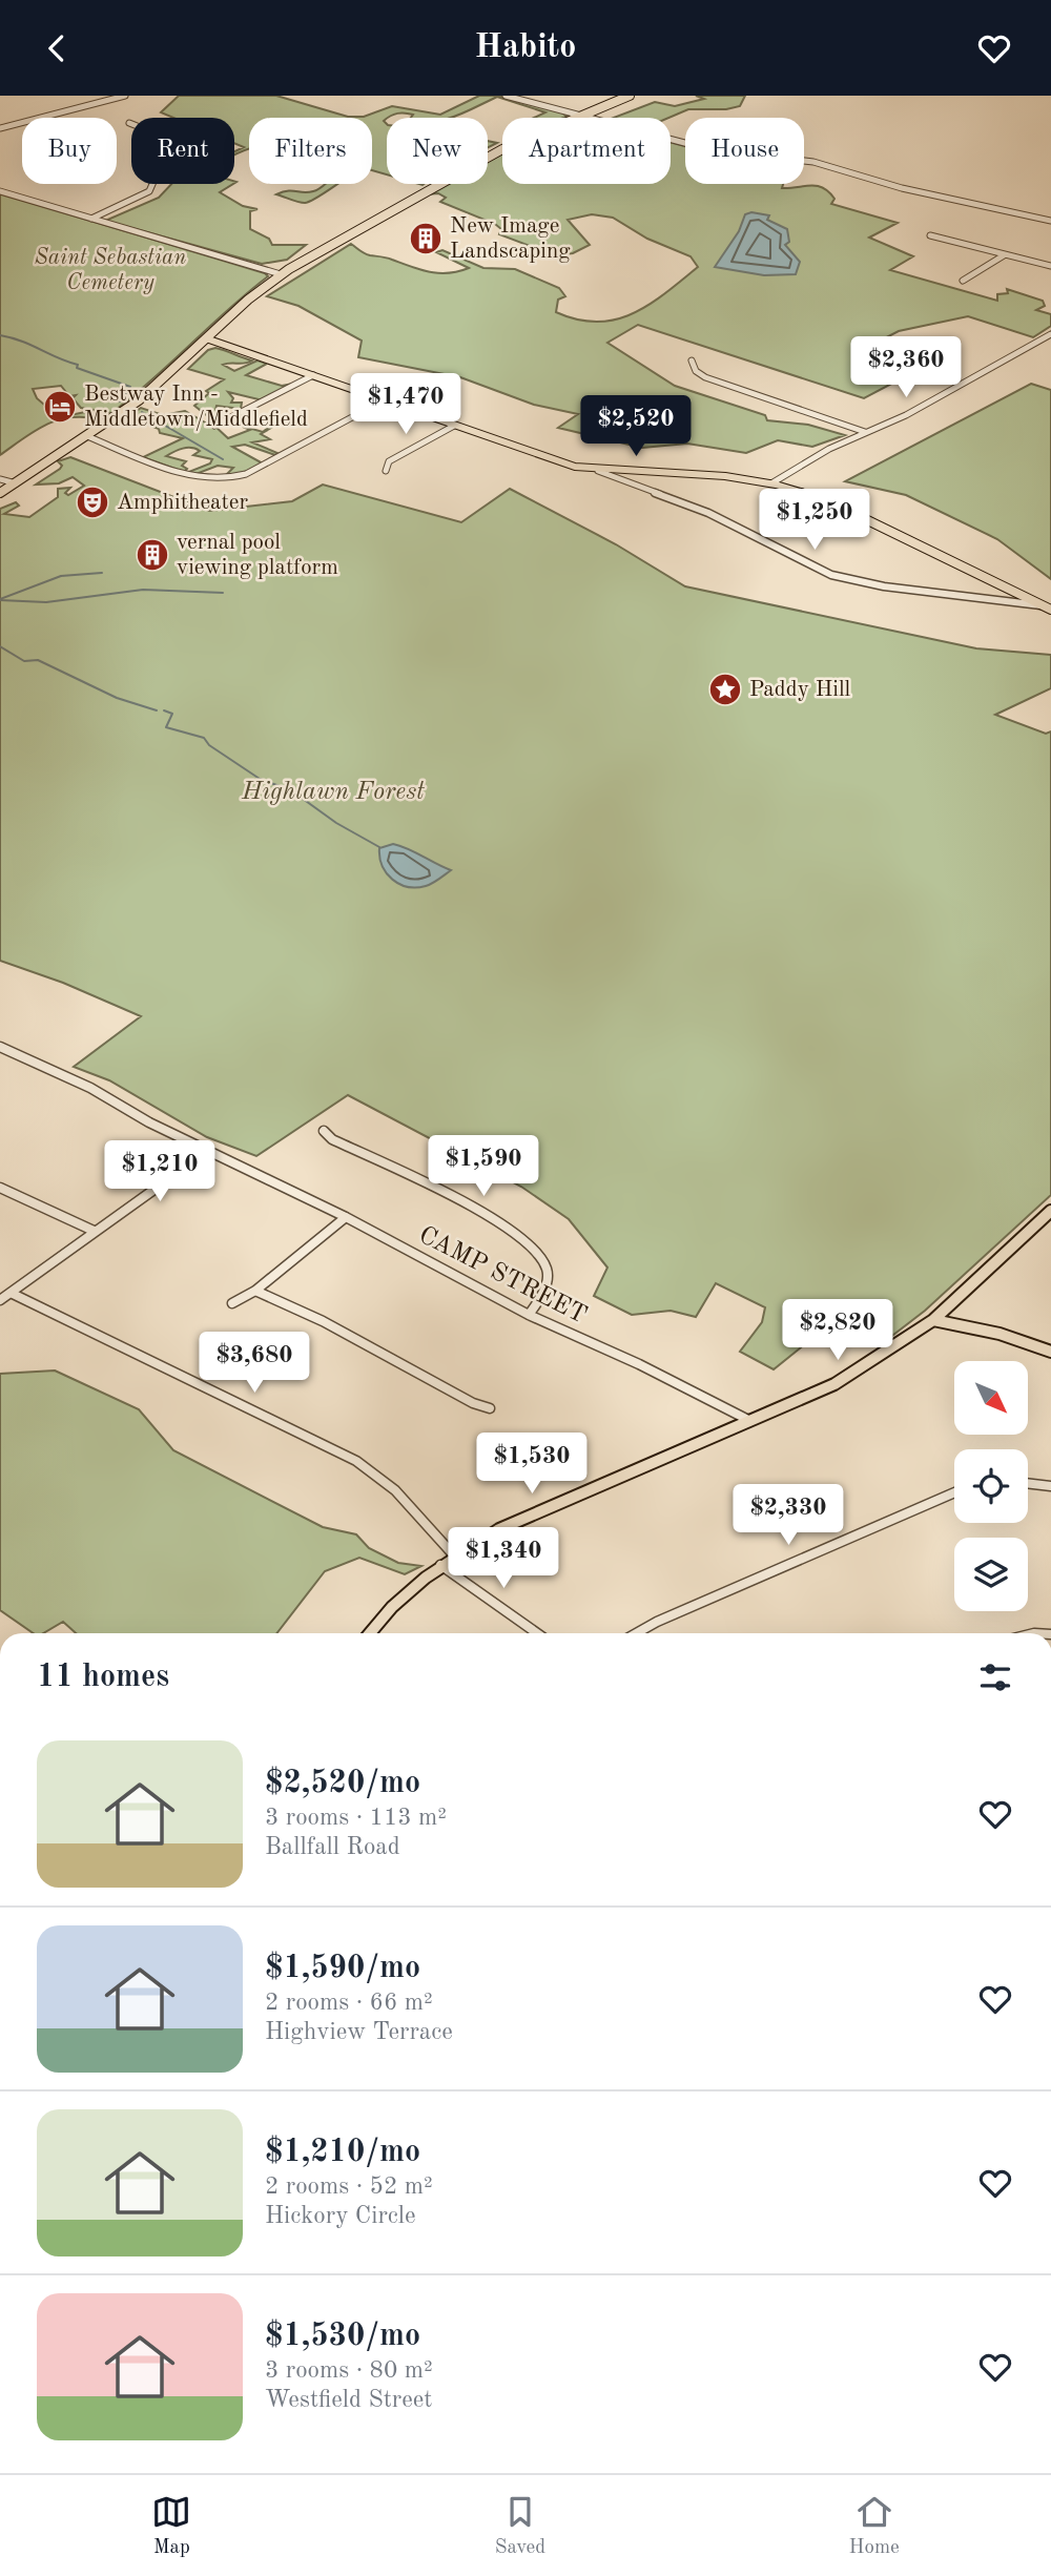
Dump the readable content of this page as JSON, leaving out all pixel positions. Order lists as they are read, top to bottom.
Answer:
{
  "streets": {
    "street": ["CAMP STREET"]
  },
  "parks": ["Saint Sebastian Cemetery", "Highlawn Forest"],
  "places": {
    "building": ["New Image Landscaping", "vernal pool viewing platform"],
    "hotel": ["Bestway Inn - Middletown/Middlefield"],
    "theatre": ["Amphitheater"],
    "place": ["Paddy Hill"]
  },
  "north": "bottom right",
  "page": {
    "header": "Habito",
    "chip": [
      "Buy",
      "Rent",
      "Filters",
      "New",
      "Apartment",
      "House"
    ],
    "price": [
      "$2,360",
      "$1,470",
      "$2,520",
      "$1,250",
      "$1,590",
      "$1,210",
      "$2,820",
      "$3,680",
      "$1,530",
      "$2,330",
      "$1,340"
    ],
    "heading": "11 homes",
    "list": [
      {
        "name": "$2,520/mo",
        "note": "3 rooms · 113 m² · Ballfall Road"
      },
      {
        "name": "$1,590/mo",
        "note": "2 rooms · 66 m² · Highview Terrace"
      },
      {
        "name": "$1,210/mo",
        "note": "2 rooms · 52 m² · Hickory Circle"
      },
      {
        "name": "$1,530/mo",
        "note": "3 rooms · 80 m² · Westfield Street"
      }
    ],
    "tabs": ["Map", "Saved", "Home"]
  }
}
